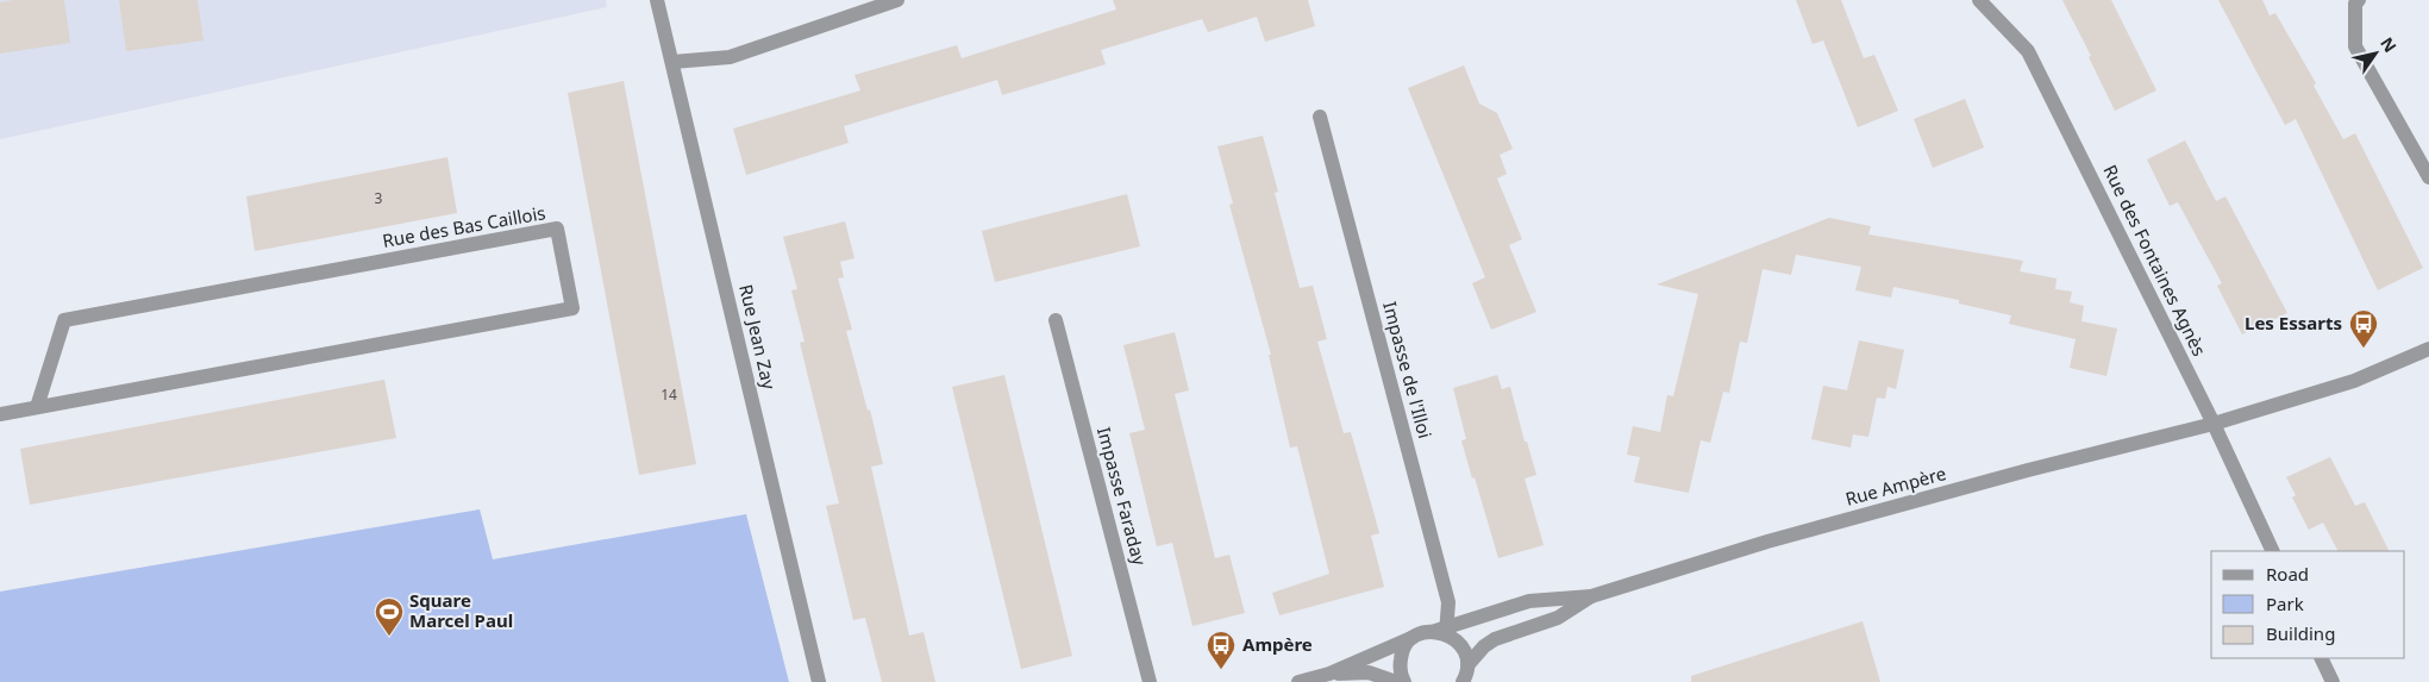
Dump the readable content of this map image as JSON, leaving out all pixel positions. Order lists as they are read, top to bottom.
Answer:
{
  "streets": {
    "street": [
      "Rue des Bas Caillois",
      "Rue des Fontaines Agnès",
      "Rue Jean Zay",
      "Impasse de l'Illoi",
      "Rue Ampère",
      "Impasse Faraday"
    ]
  },
  "crossings": [
    ["Rue des Fontaines Agnès", "Rue Ampère"],
    ["Impasse de l'Illoi", "Rue Ampère"]
  ],
  "places": {
    "bus stop": ["Les Essarts", "Ampère"],
    "sports": ["Square Marcel Paul"]
  },
  "house_numbers": ["3", "14"],
  "legend": ["Road", "Park", "Building"],
  "north": "top right"
}
